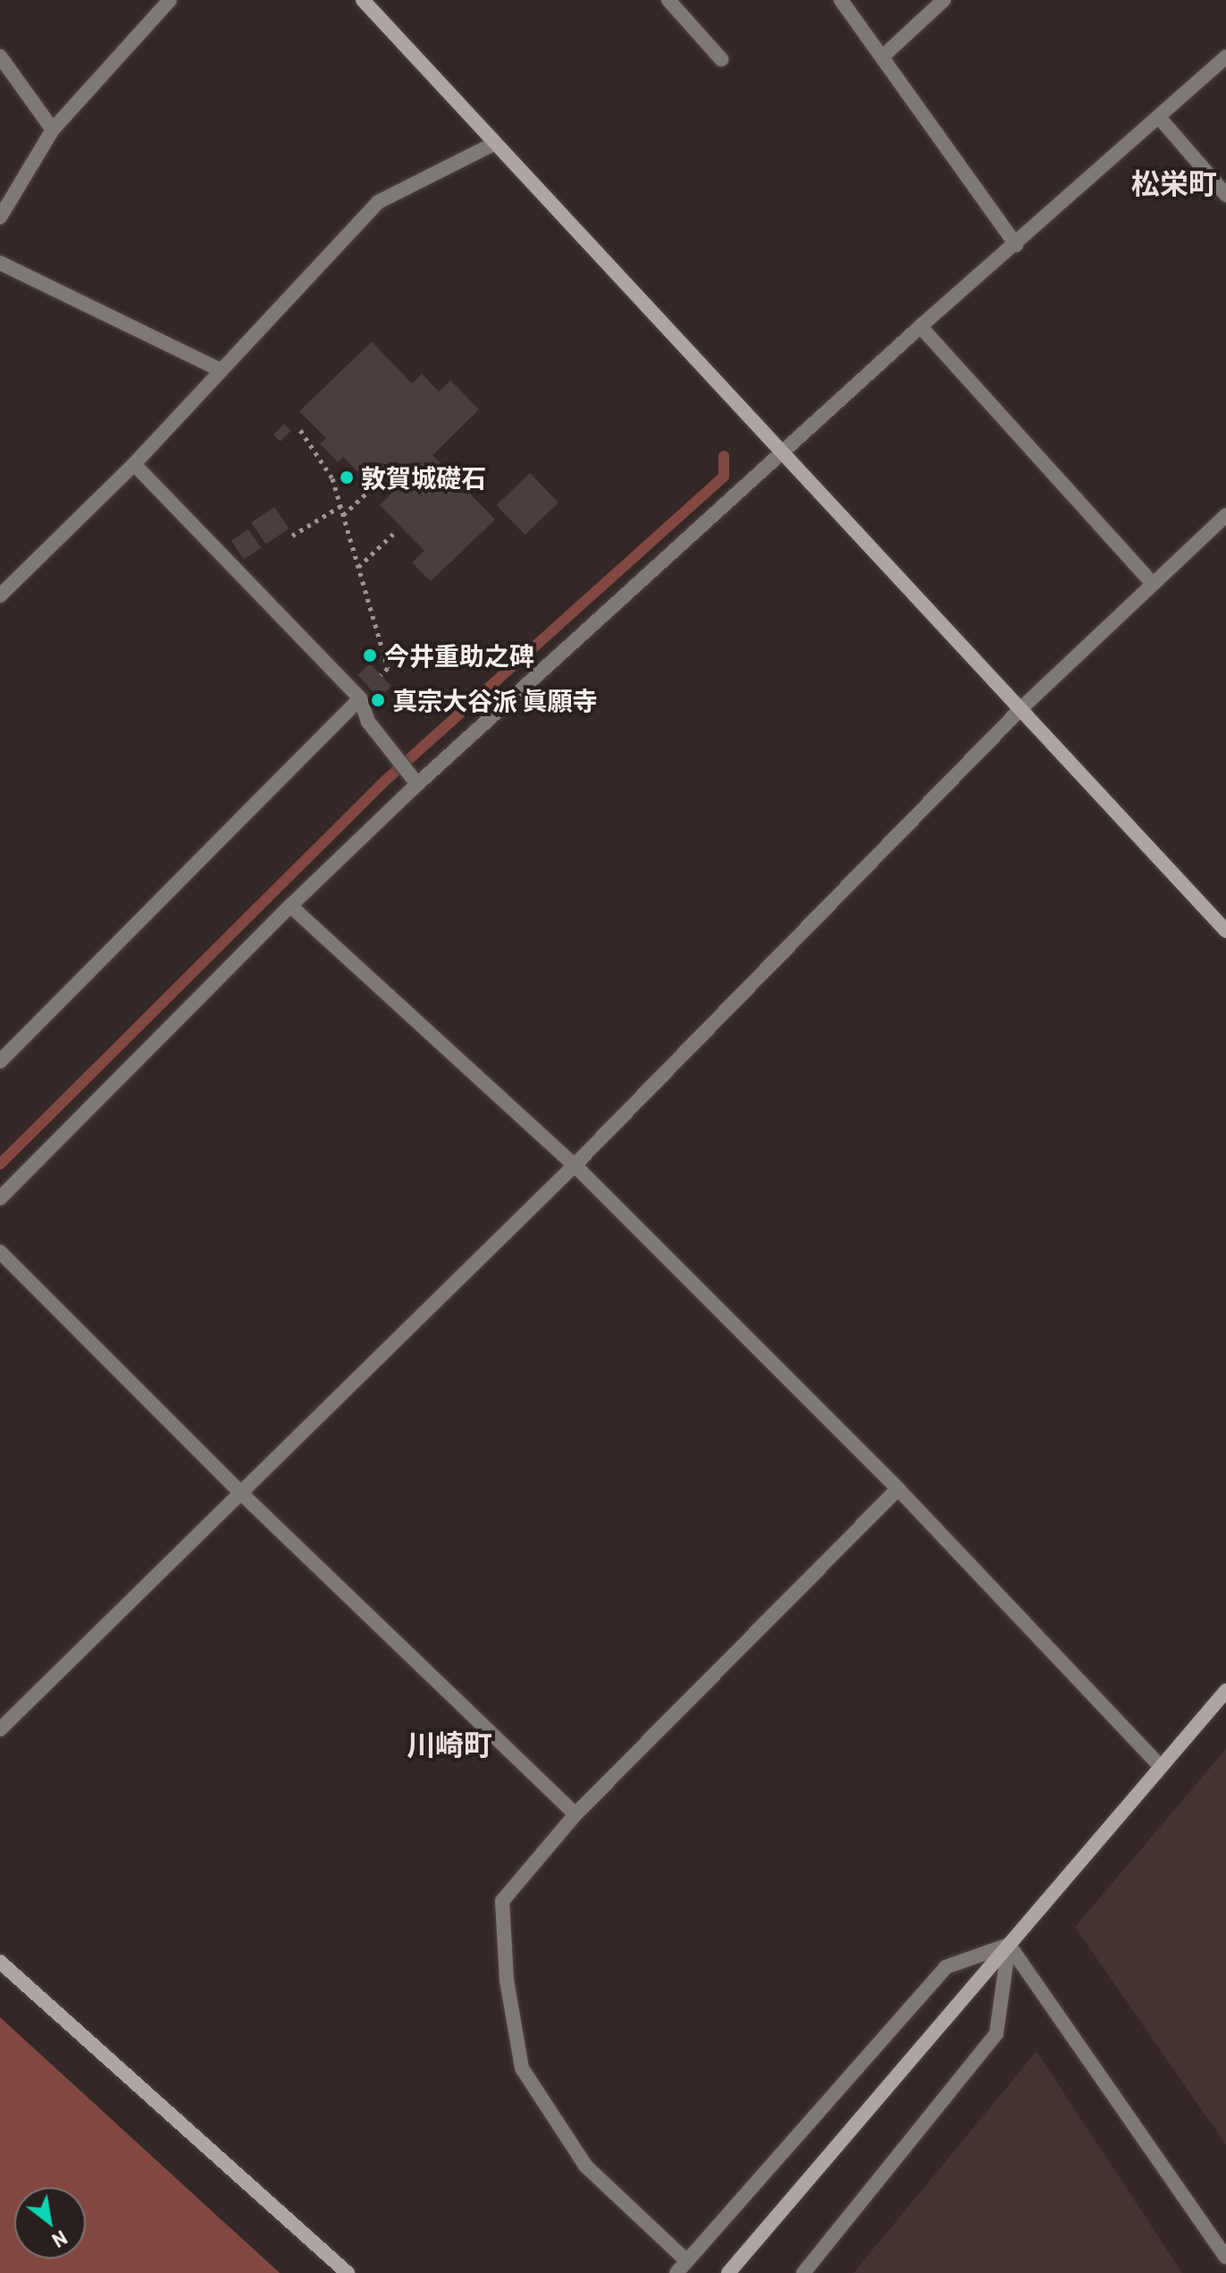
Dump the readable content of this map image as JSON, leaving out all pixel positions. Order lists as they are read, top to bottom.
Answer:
{
  "districts": ["松栄町", "川崎町"],
  "places": ["敦賀城礎石", "今井重助之碑", "真宗大谷派 眞願寺"],
  "north": "bottom right"
}
